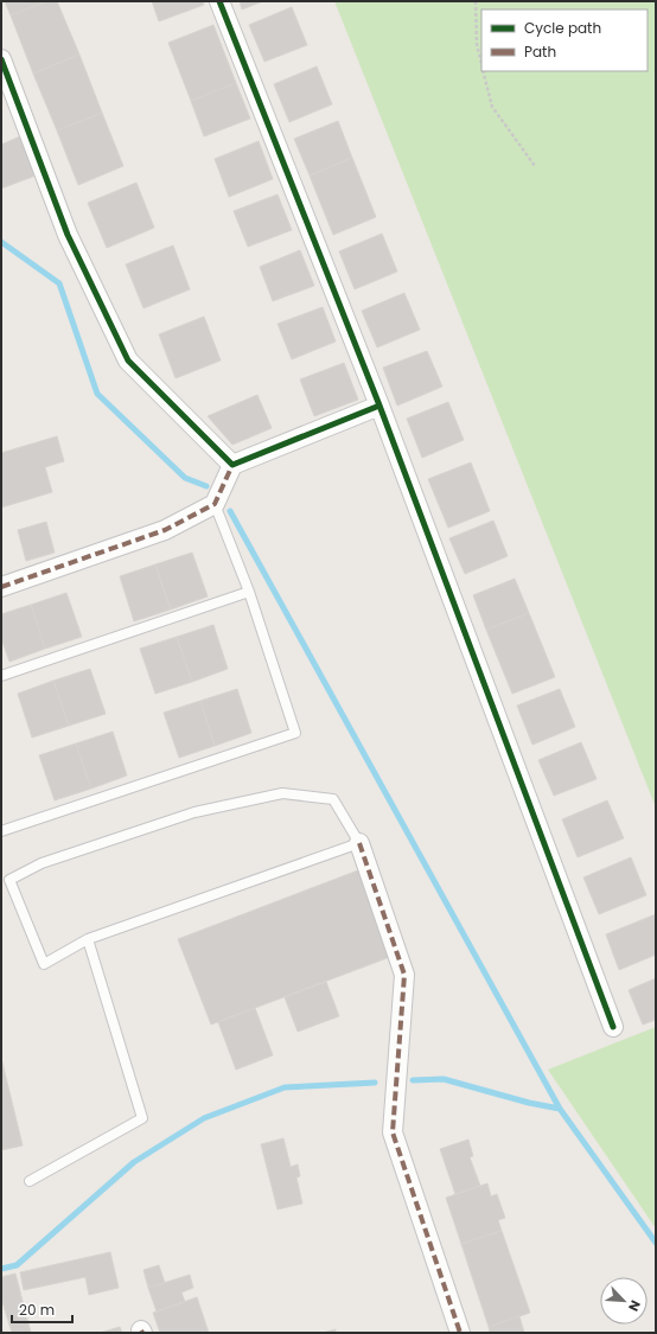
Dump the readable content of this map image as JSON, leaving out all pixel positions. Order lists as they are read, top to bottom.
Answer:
{
  "legend": ["Cycle path", "Path"],
  "scale_bar": "20 m",
  "north": "bottom right"
}
